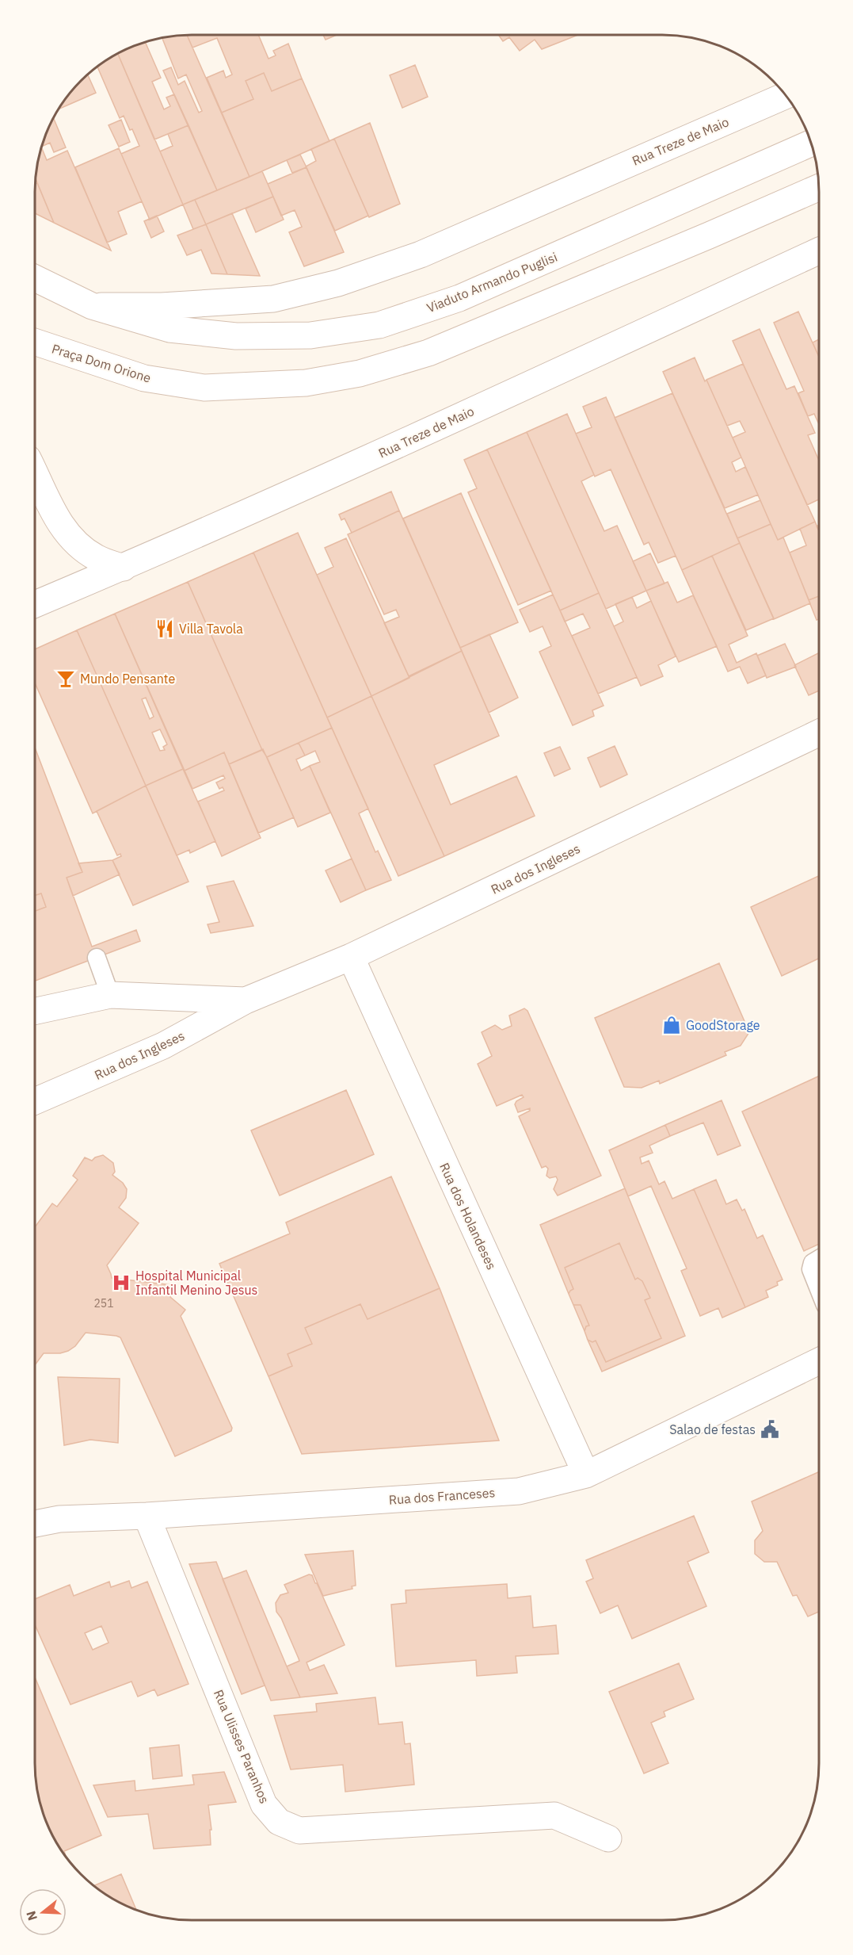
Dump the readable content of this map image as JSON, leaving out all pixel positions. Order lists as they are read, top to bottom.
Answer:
{
  "streets": {
    "street": [
      "Rua Treze de Maio",
      "Viaduto Armando Puglisi",
      "Praça Dom Orione",
      "Rua dos Ingleses",
      "Rua dos Holandeses",
      "Rua dos Franceses",
      "Rua Ulisses Paranhos"
    ]
  },
  "crossings": [
    ["Rua Treze de Maio", "Viaduto Armando Puglisi"],
    ["Rua dos Ingleses", "Rua dos Holandeses"],
    ["Rua dos Holandeses", "Rua dos Franceses"],
    ["Rua dos Franceses", "Rua Ulisses Paranhos"]
  ],
  "places": {
    "restaurant": ["Villa Tavola"],
    "bar": ["Mundo Pensante"],
    "shop": ["GoodStorage"],
    "hospital": ["Hospital Municipal Infantil Menino Jesus"],
    "public building": ["Salao de festas"]
  },
  "house_numbers": ["251"],
  "north": "left"
}
